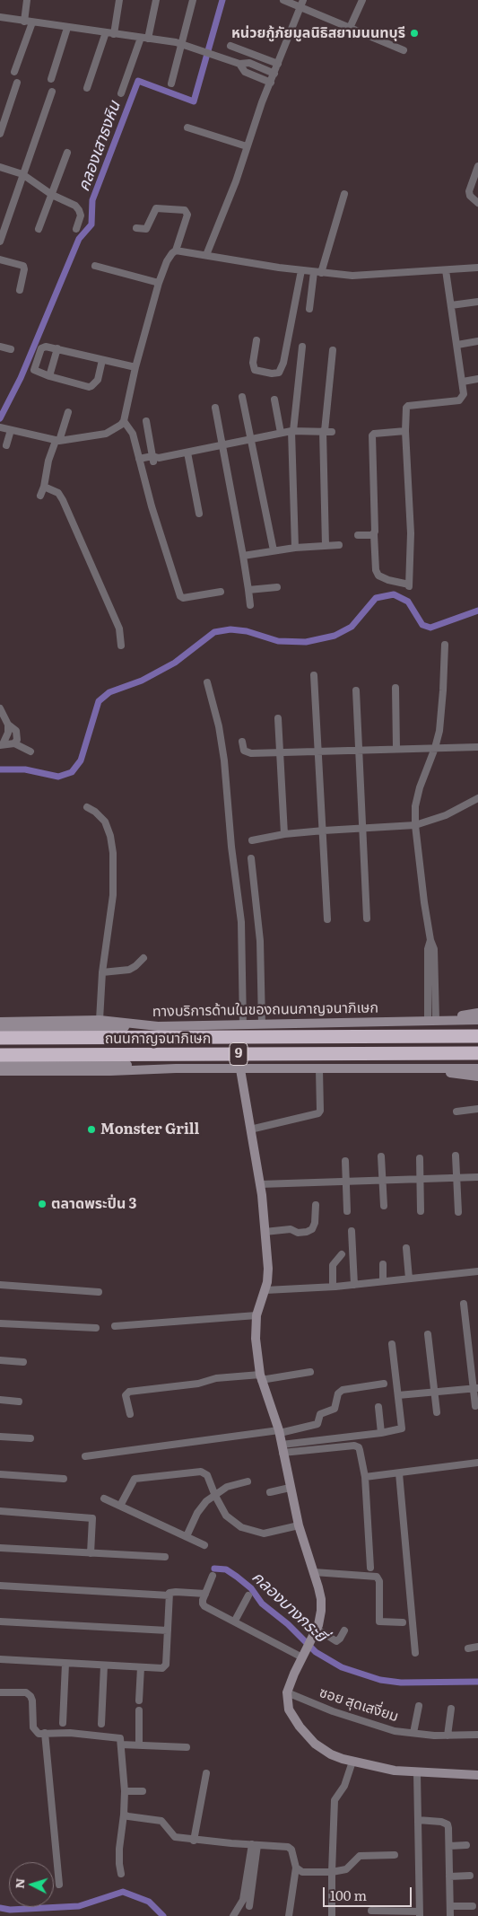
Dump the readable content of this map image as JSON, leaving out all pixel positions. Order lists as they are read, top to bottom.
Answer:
{
  "streets": {
    "highway": ["ถนนกาญจนาภิเษก", "9"],
    "main road": ["ทางบริการด้านในของถนนกาญจนาภิเษก"],
    "street": ["ซอย สุดเสงี่ยม"]
  },
  "water": ["คลองเสาธงหิน", "คลองบางกระยี่"],
  "places": ["หน่วยกู้ภัยมูลนิธิสยามนนทบุรี", "Monster Grill", "ตลาดพระปิ่น 3"],
  "scale_bar": "100 m",
  "north": "left"
}
